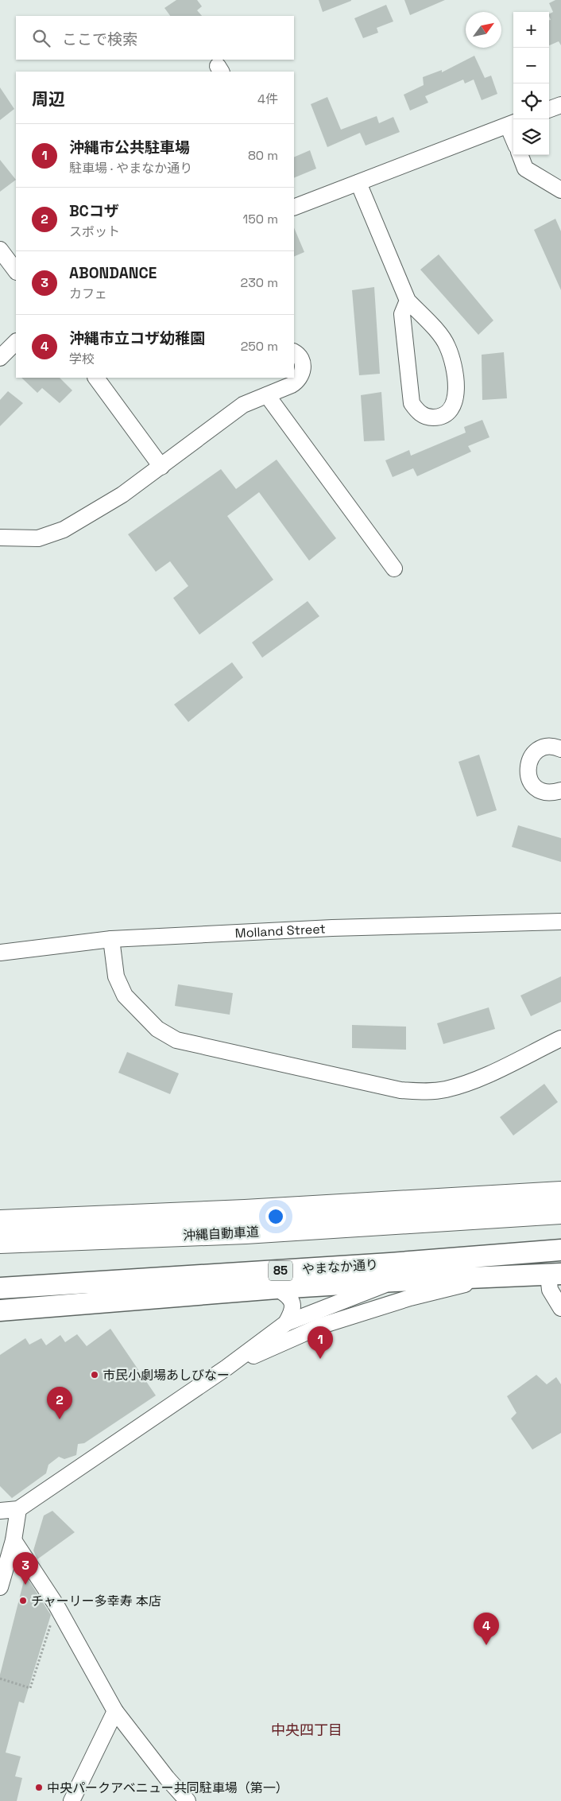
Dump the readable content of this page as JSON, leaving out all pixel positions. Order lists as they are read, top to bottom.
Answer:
{
  "streets": {
    "highway": ["沖縄自動車道"],
    "main road": ["やまなか通り", "85"],
    "street": ["Molland Street"]
  },
  "districts": ["中央四丁目"],
  "places": ["市民小劇場あしびなー", "チャーリー多幸寿 本店", "中央パークアベニュー共同駐車場（第一）"],
  "north": "top right",
  "page": {
    "map_buttons": ["+", "−"],
    "search": "ここで検索",
    "heading": ["周辺", "4件"],
    "list": [
      {
        "mark": "1",
        "name": "沖縄市公共駐車場",
        "note": "駐車場 · やまなか通り",
        "value": "80 m"
      },
      {
        "mark": "2",
        "name": "BCコザ",
        "note": "スポット",
        "value": "150 m"
      },
      {
        "mark": "3",
        "name": "ABONDANCE",
        "note": "カフェ",
        "value": "230 m"
      },
      {
        "mark": "4",
        "name": "沖縄市立コザ幼稚園",
        "note": "学校",
        "value": "250 m"
      }
    ],
    "pins": [
      "1",
      "2",
      "3",
      "4"
    ]
  }
}
